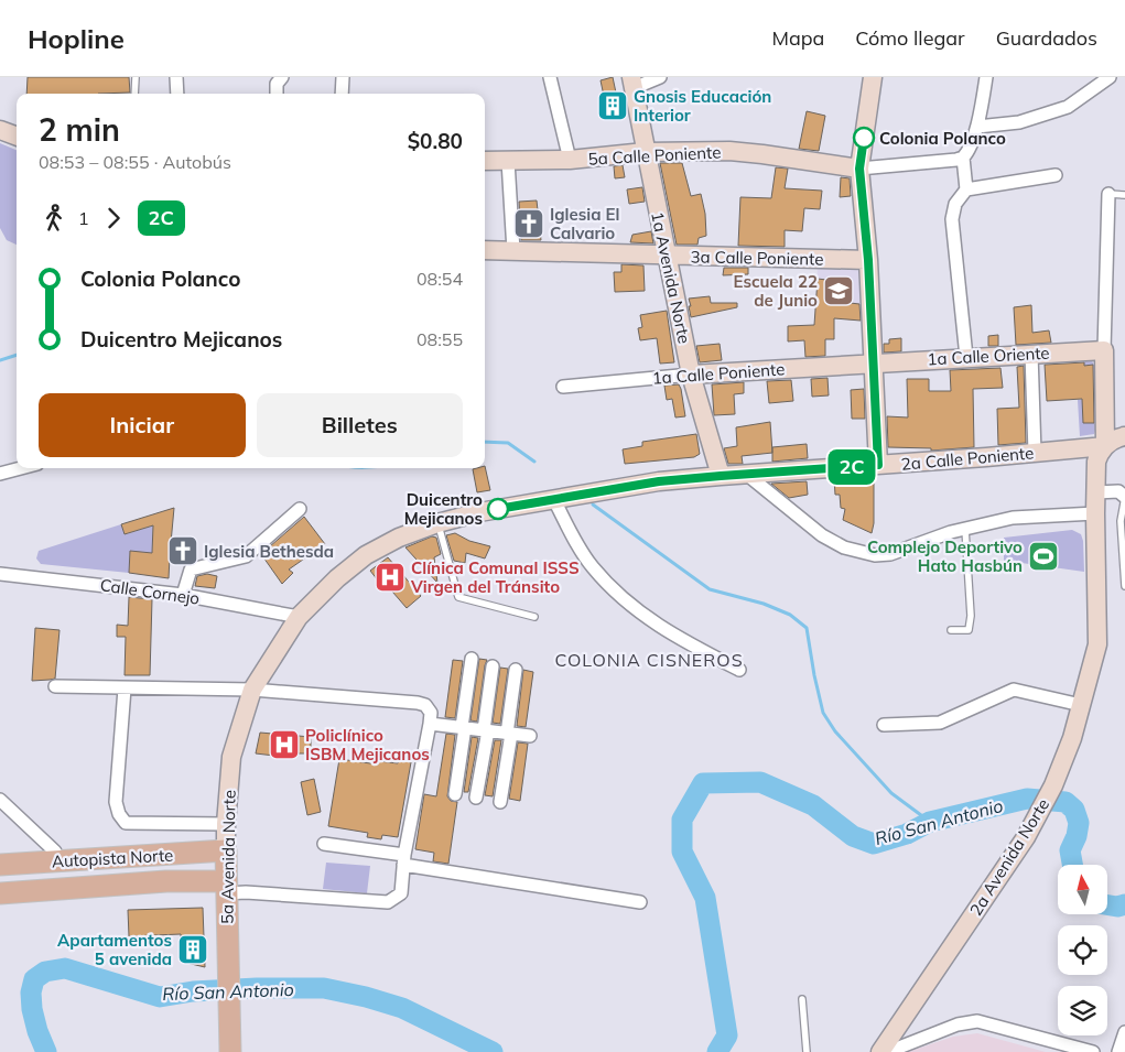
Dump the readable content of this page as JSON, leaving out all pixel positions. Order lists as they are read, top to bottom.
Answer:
{
  "streets": {
    "main road": [
      "5a Calle Poniente",
      "3a Calle Poniente",
      "1a Avenida Norte",
      "1a Calle Oriente",
      "1a Calle Poniente",
      "2a Calle Poniente",
      "5a Avenida Norte",
      "2a Avenida Norte",
      "Autopista Norte"
    ],
    "street": ["Calle Cornejo"]
  },
  "crossings": [
    ["5a Calle Poniente", "1a Avenida Norte"],
    ["3a Calle Poniente", "1a Avenida Norte"],
    ["1a Avenida Norte", "1a Calle Poniente"],
    ["1a Avenida Norte", "2a Calle Poniente"],
    ["1a Calle Oriente", "1a Calle Poniente"],
    ["1a Calle Oriente", "2a Avenida Norte"],
    ["2a Calle Poniente", "5a Avenida Norte"],
    ["2a Calle Poniente", "2a Avenida Norte"],
    ["Calle Cornejo", "5a Avenida Norte"],
    ["5a Avenida Norte", "Autopista Norte"]
  ],
  "districts": ["COLONIA CISNEROS"],
  "water": ["Río San Antonio"],
  "places": {
    "building": ["Gnosis Educación Interior", "Apartamentos 5 avenida"],
    "other": ["Colonia Polanco", "Duicentro Mejicanos"],
    "church": ["Iglesia El Calvario", "Iglesia Bethesda"],
    "school or university": ["Escuela 22 de Junio"],
    "sports": ["Complejo Deportivo Hato Hasbún"],
    "hospital": ["Clínica Comunal ISSS Virgen del Tránsito", "Policlínico ISBM Mejicanos"]
  },
  "lines": ["bus line 2C"],
  "north": "top",
  "page": {
    "header": "Hopline",
    "nav": ["Mapa", "Cómo llegar", "Guardados"],
    "on_map": "2C",
    "heading": ["2 min", "08:53 – 08:55 · Autobús", "$0.80"],
    "legs": ["1", "2C"],
    "list": [
      {
        "name": "Colonia Polanco",
        "value": "08:54"
      },
      {
        "name": "Duicentro Mejicanos",
        "value": "08:55"
      }
    ],
    "buttons": ["Iniciar", "Billetes"]
  }
}
